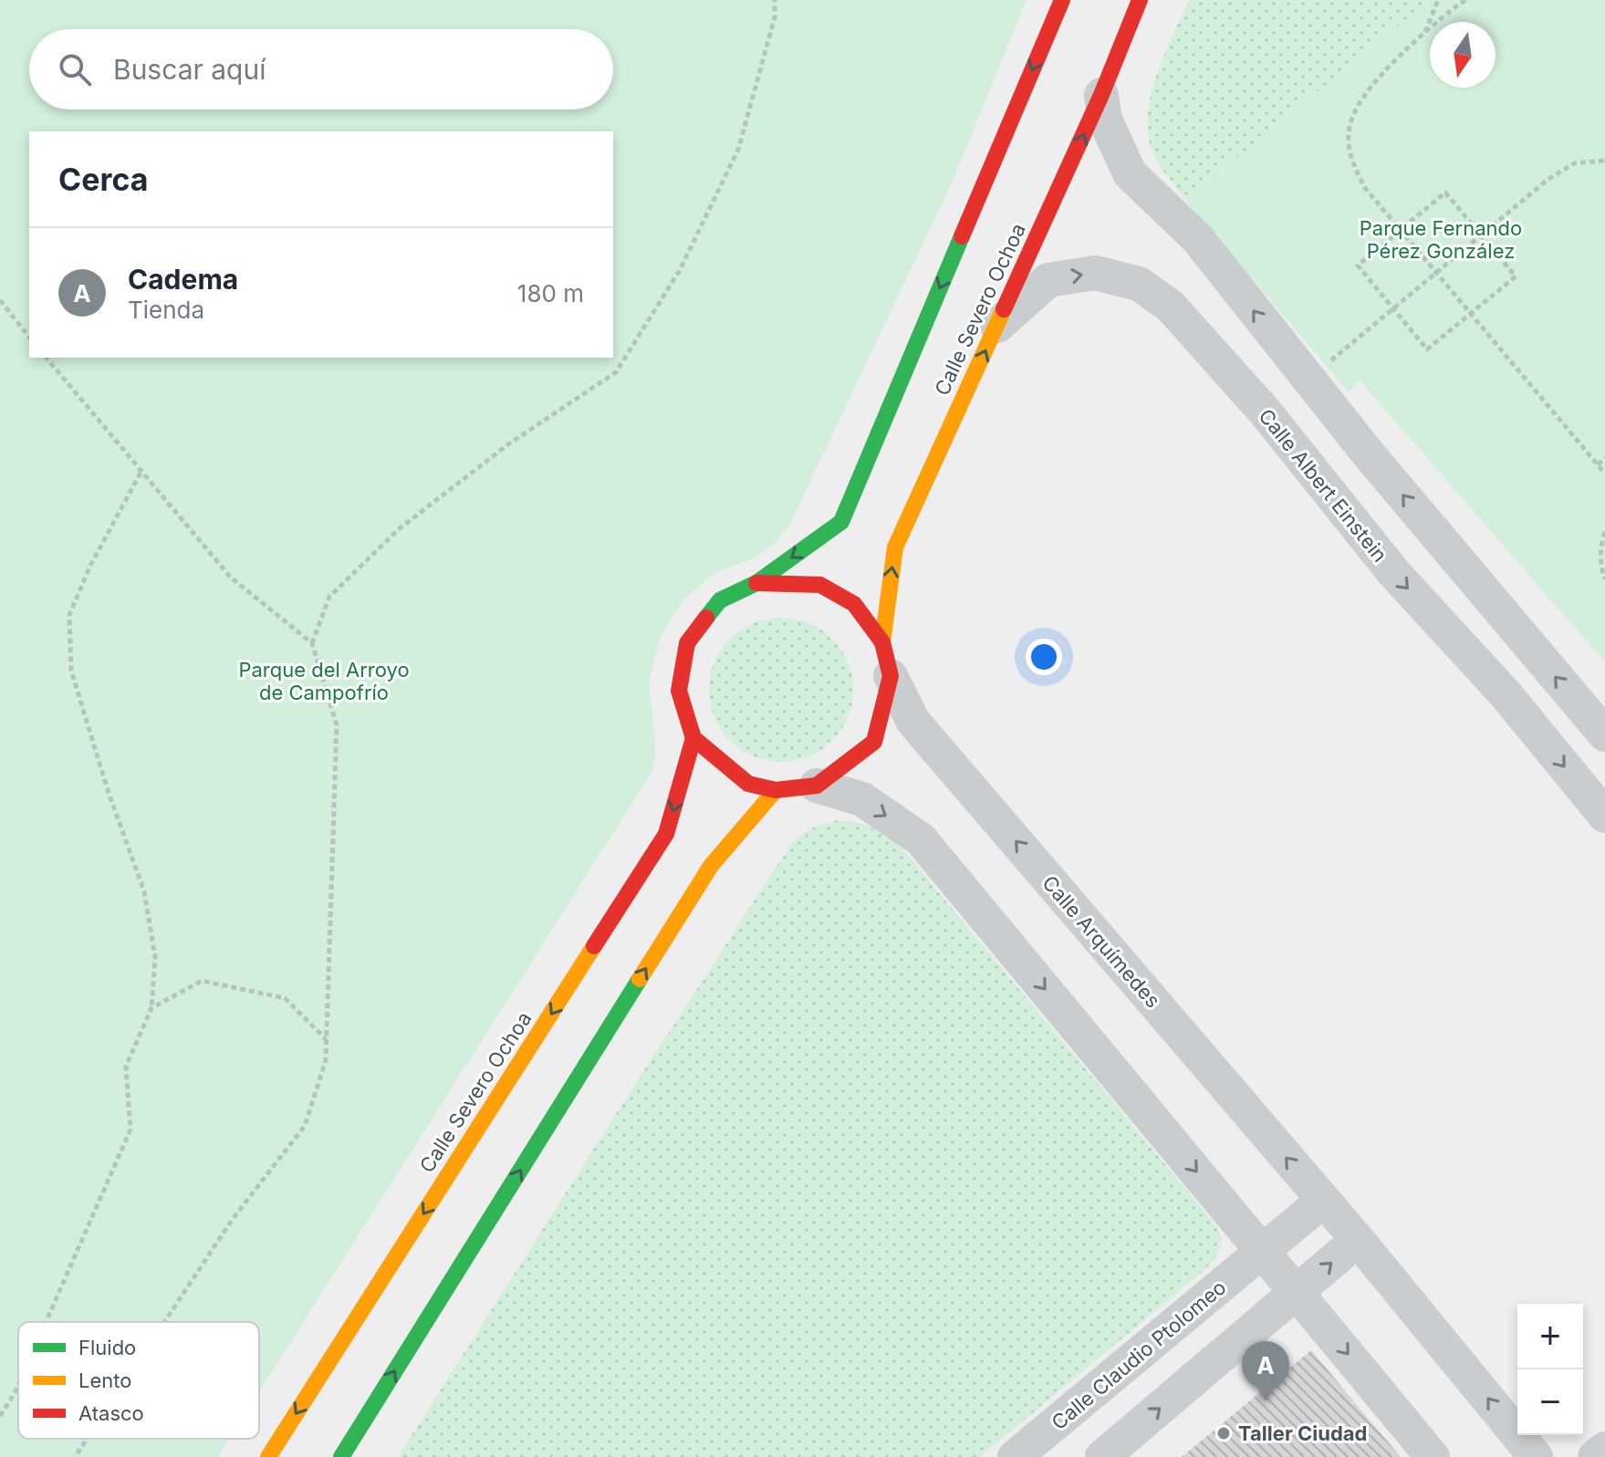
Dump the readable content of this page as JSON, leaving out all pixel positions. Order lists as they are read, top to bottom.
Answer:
{
  "streets": {
    "main road": ["Calle Severo Ochoa"],
    "street": ["Calle Albert Einstein", "Calle Arquímedes", "Calle Claudio Ptolomeo"]
  },
  "crossings": [
    ["Calle Severo Ochoa", "Calle Albert Einstein"],
    ["Calle Severo Ochoa", "Calle Arquímedes"]
  ],
  "parks": ["Parque Fernando Pérez González", "Parque del Arroyo de Campofrío"],
  "places": ["Taller Ciudad"],
  "legend": ["Fluido", "Lento", "Atasco"],
  "north": "bottom",
  "page": {
    "search": "Buscar aquí",
    "heading": "Cerca",
    "list": [
      {
        "mark": "A",
        "name": "Cadema",
        "note": "Tienda",
        "value": "180 m"
      }
    ],
    "map_buttons": ["+", "−"],
    "pins": "A"
  }
}
